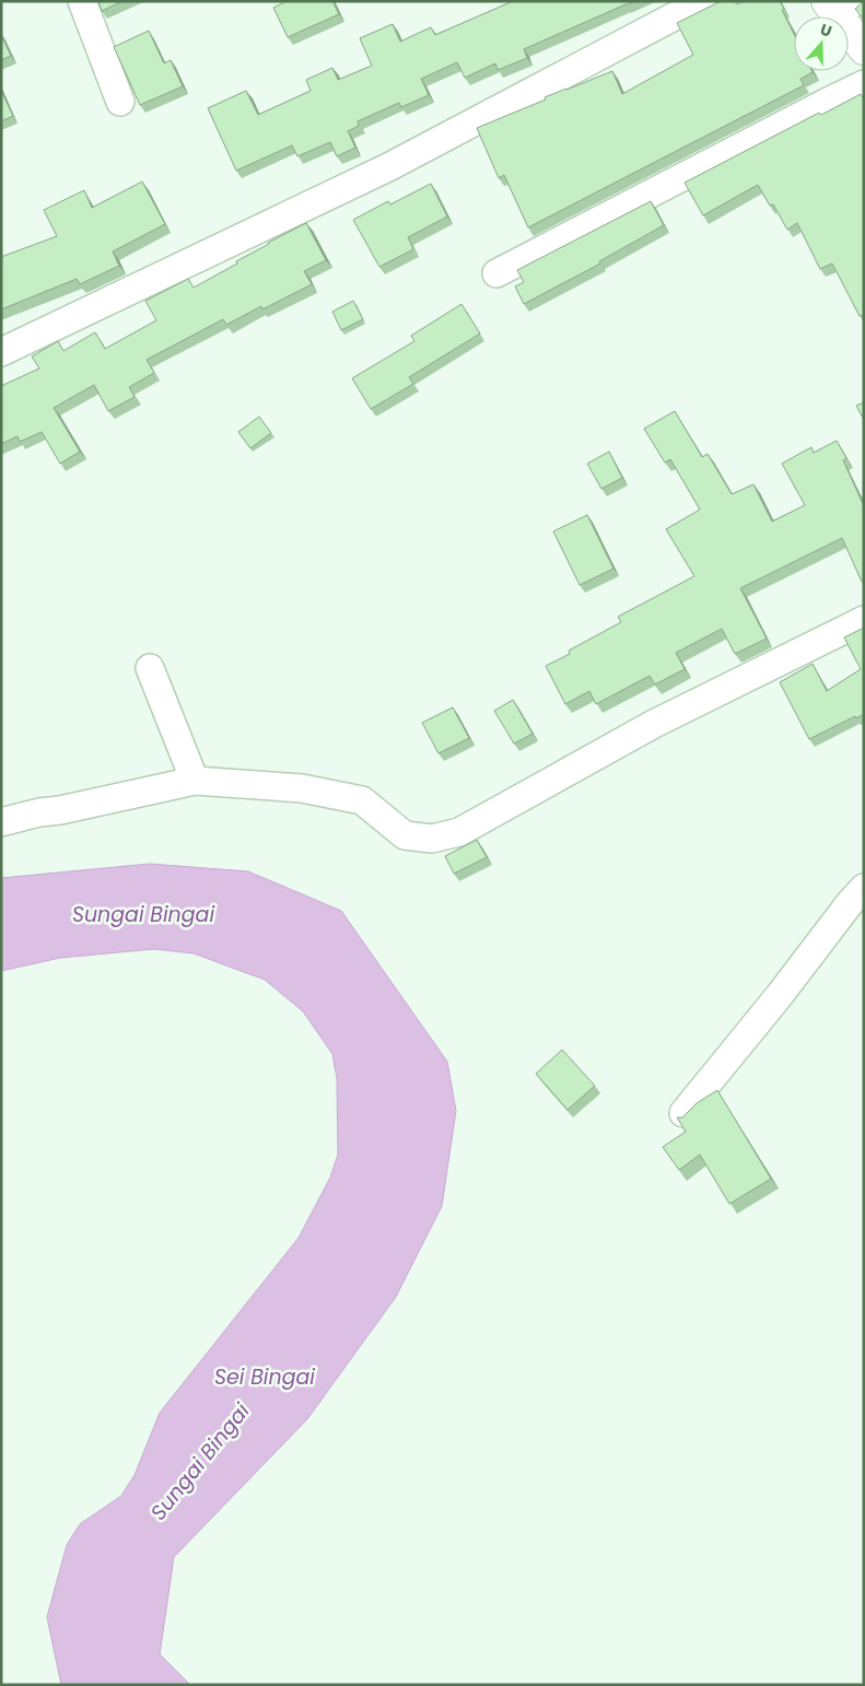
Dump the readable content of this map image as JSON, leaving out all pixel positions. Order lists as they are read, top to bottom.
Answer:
{
  "water": ["Sungai Bingai", "Sei Bingai"],
  "north": "top"
}
